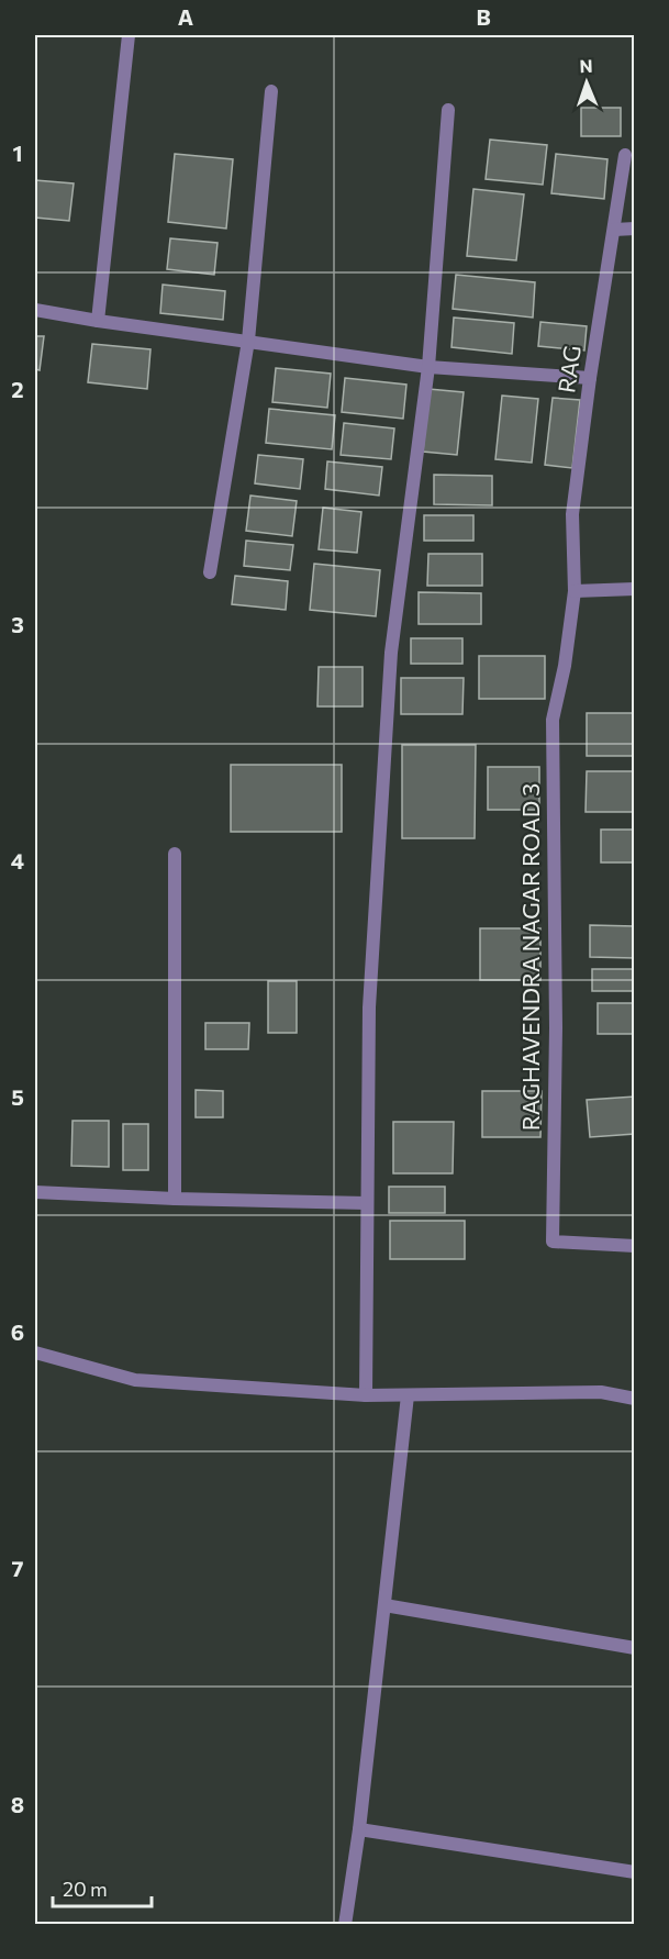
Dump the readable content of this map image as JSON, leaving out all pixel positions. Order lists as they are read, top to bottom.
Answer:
{
  "streets": {
    "street": ["RAG", "RAGHAVENDRA NAGAR ROAD 3"]
  },
  "crossings": [
    ["RAG", "RAGHAVENDRA NAGAR ROAD 3"]
  ],
  "scale_bar": "20 m",
  "north": "top",
  "grid": {
    "columns": ["A", "B"],
    "rows": [
      "1",
      "2",
      "3",
      "4",
      "5",
      "6",
      "7",
      "8"
    ]
  }
}
